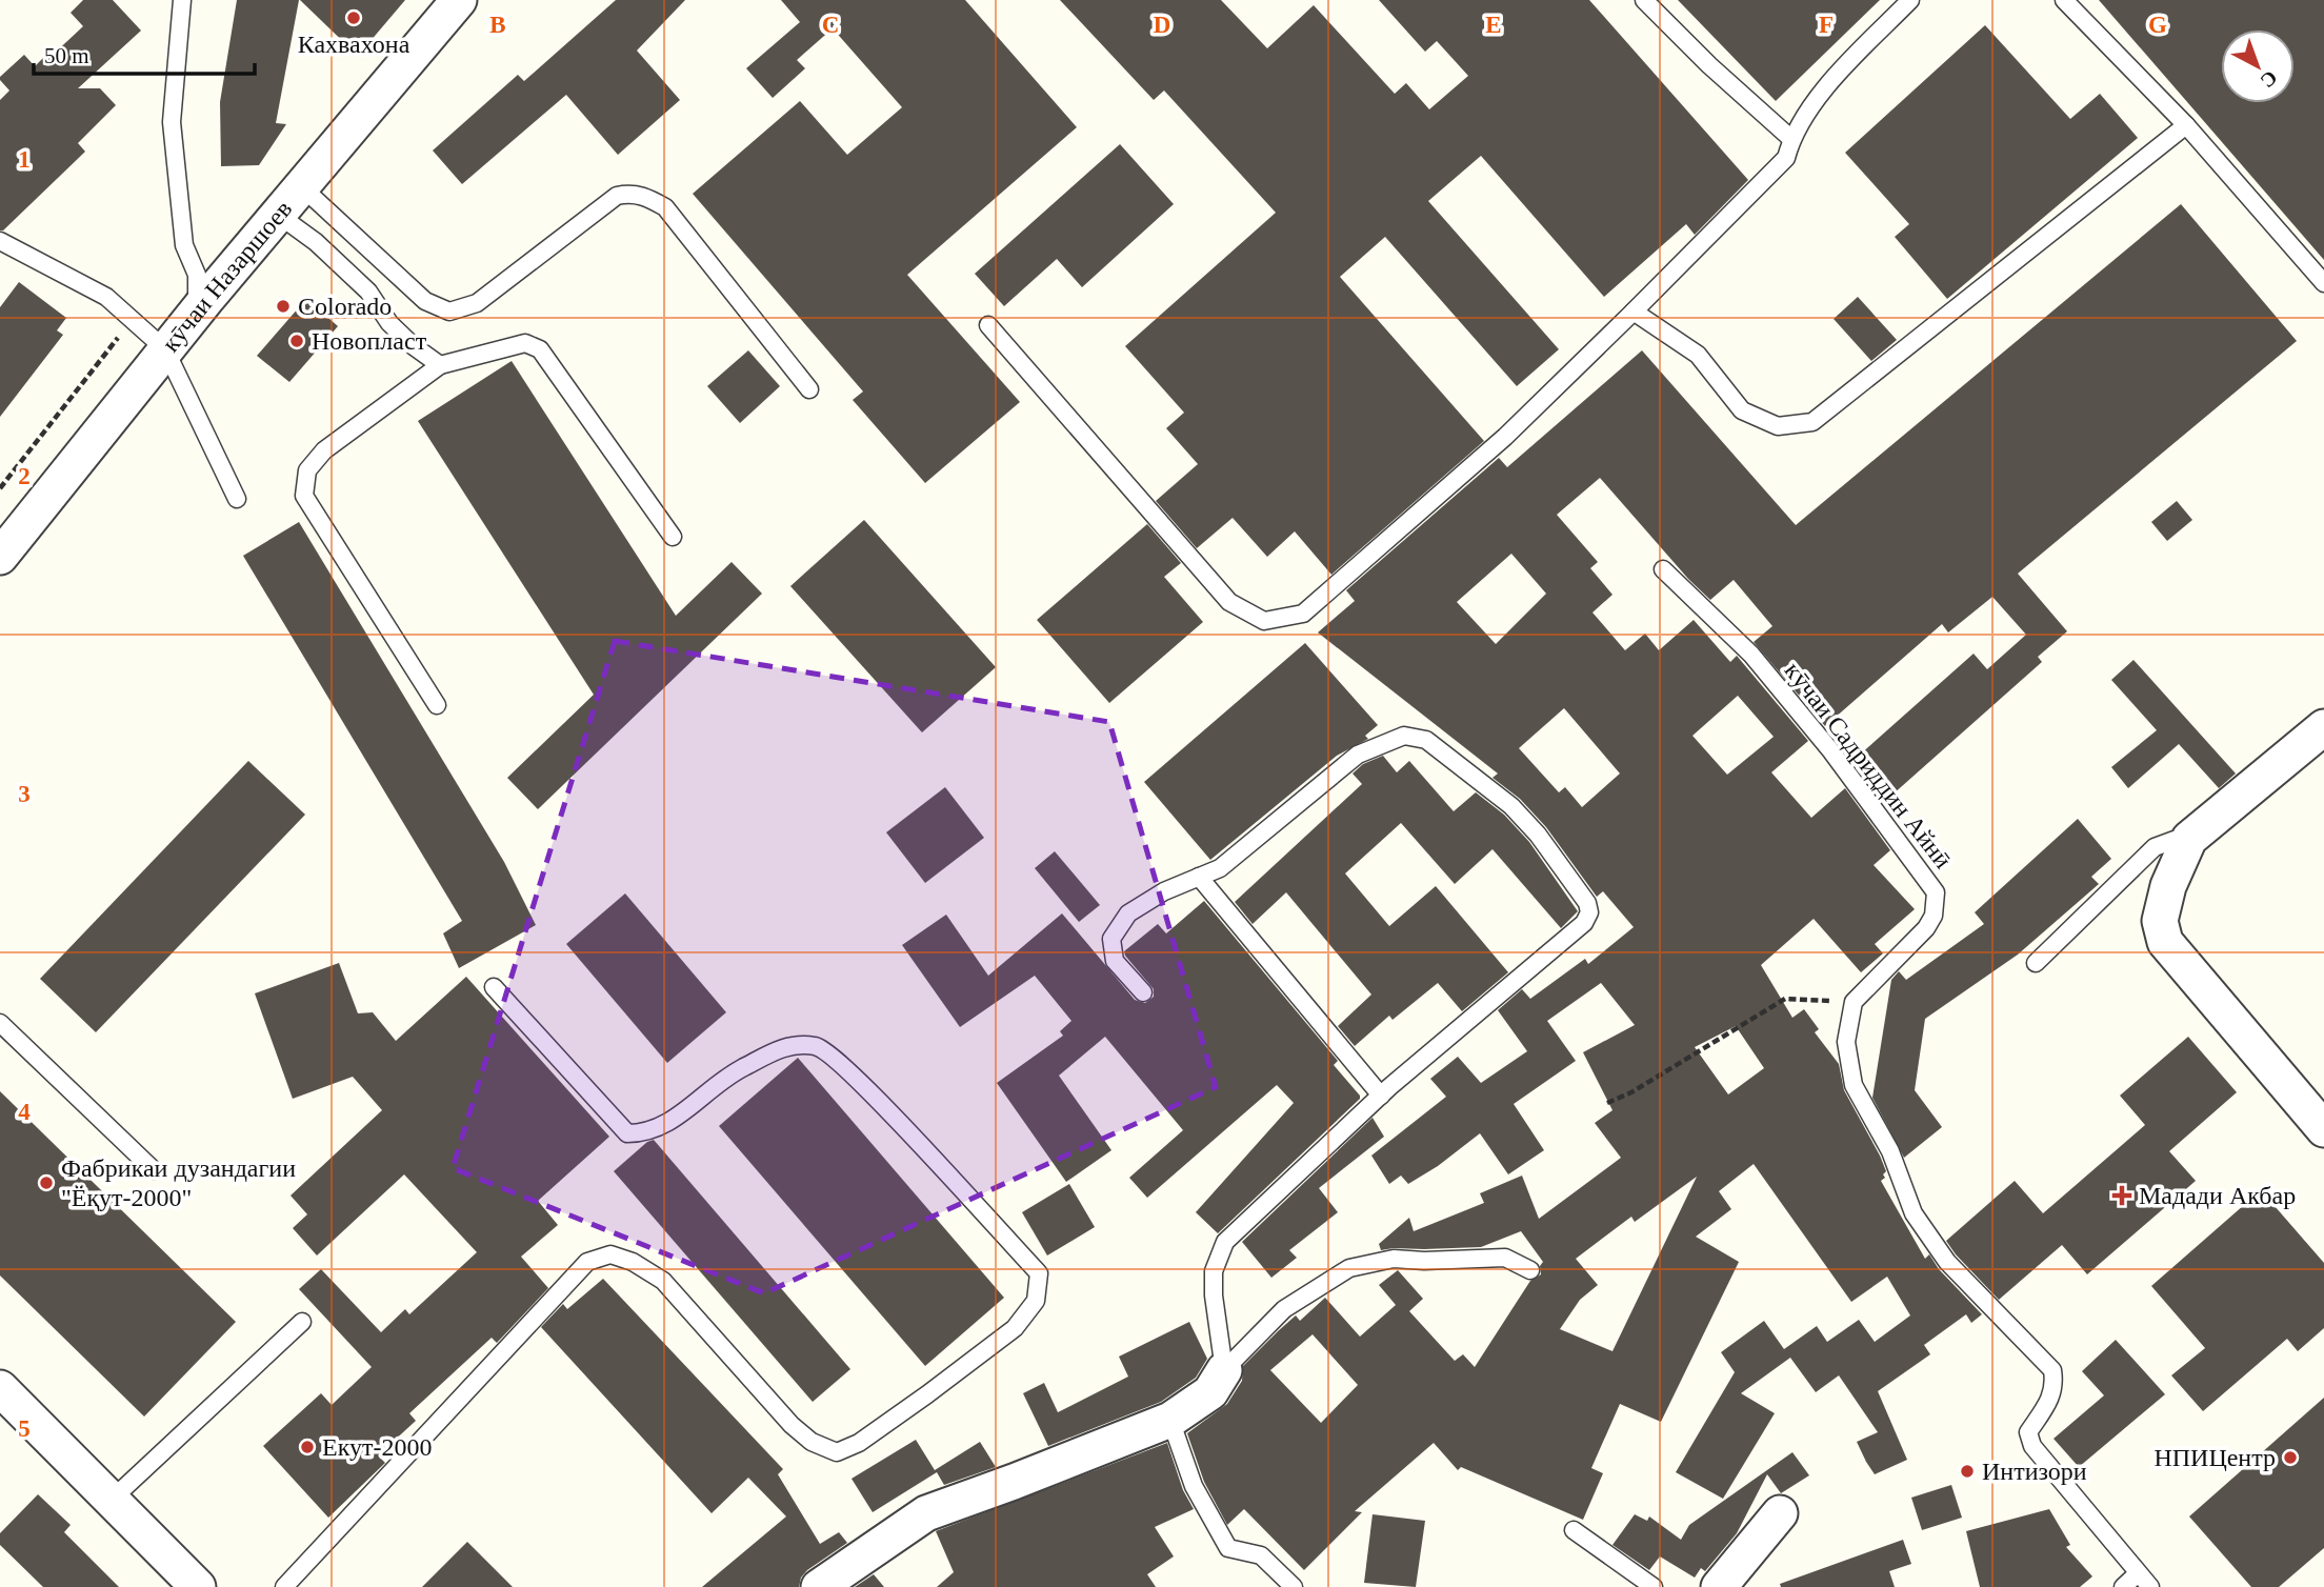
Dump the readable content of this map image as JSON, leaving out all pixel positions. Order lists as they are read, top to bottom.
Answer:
{
  "streets": {
    "street": ["кӯчаи Назаршоев"],
    "lane": ["кӯчаи Садриддин Айнӣ"]
  },
  "places": {
    "other": [
      "Кахвахона",
      "Colorado",
      "Новопласт",
      "Фабрикаи дузандагии \"Ёқут-2000\"",
      "Екут-2000",
      "НПИЦентр",
      "Интизори"
    ],
    "health": ["Мадади Акбар"]
  },
  "scale_bar": "50 m",
  "north": "bottom right",
  "grid": {
    "columns": [
      "B",
      "C",
      "D",
      "E",
      "F",
      "G"
    ],
    "rows": [
      "1",
      "2",
      "3",
      "4",
      "5"
    ]
  }
}
